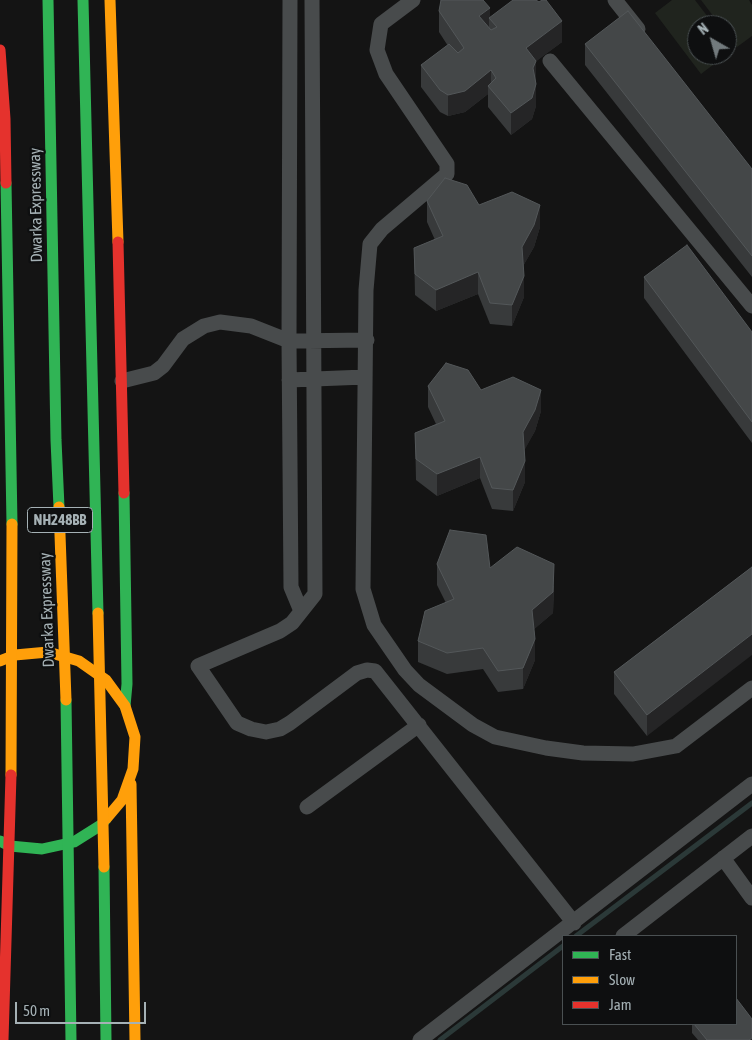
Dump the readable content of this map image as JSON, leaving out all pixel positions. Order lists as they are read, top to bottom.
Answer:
{
  "streets": {
    "main road": ["Dwarka Expressway", "NH248BB"]
  },
  "legend": ["Fast", "Slow", "Jam"],
  "scale_bar": "50 m",
  "north": "top left"
}
